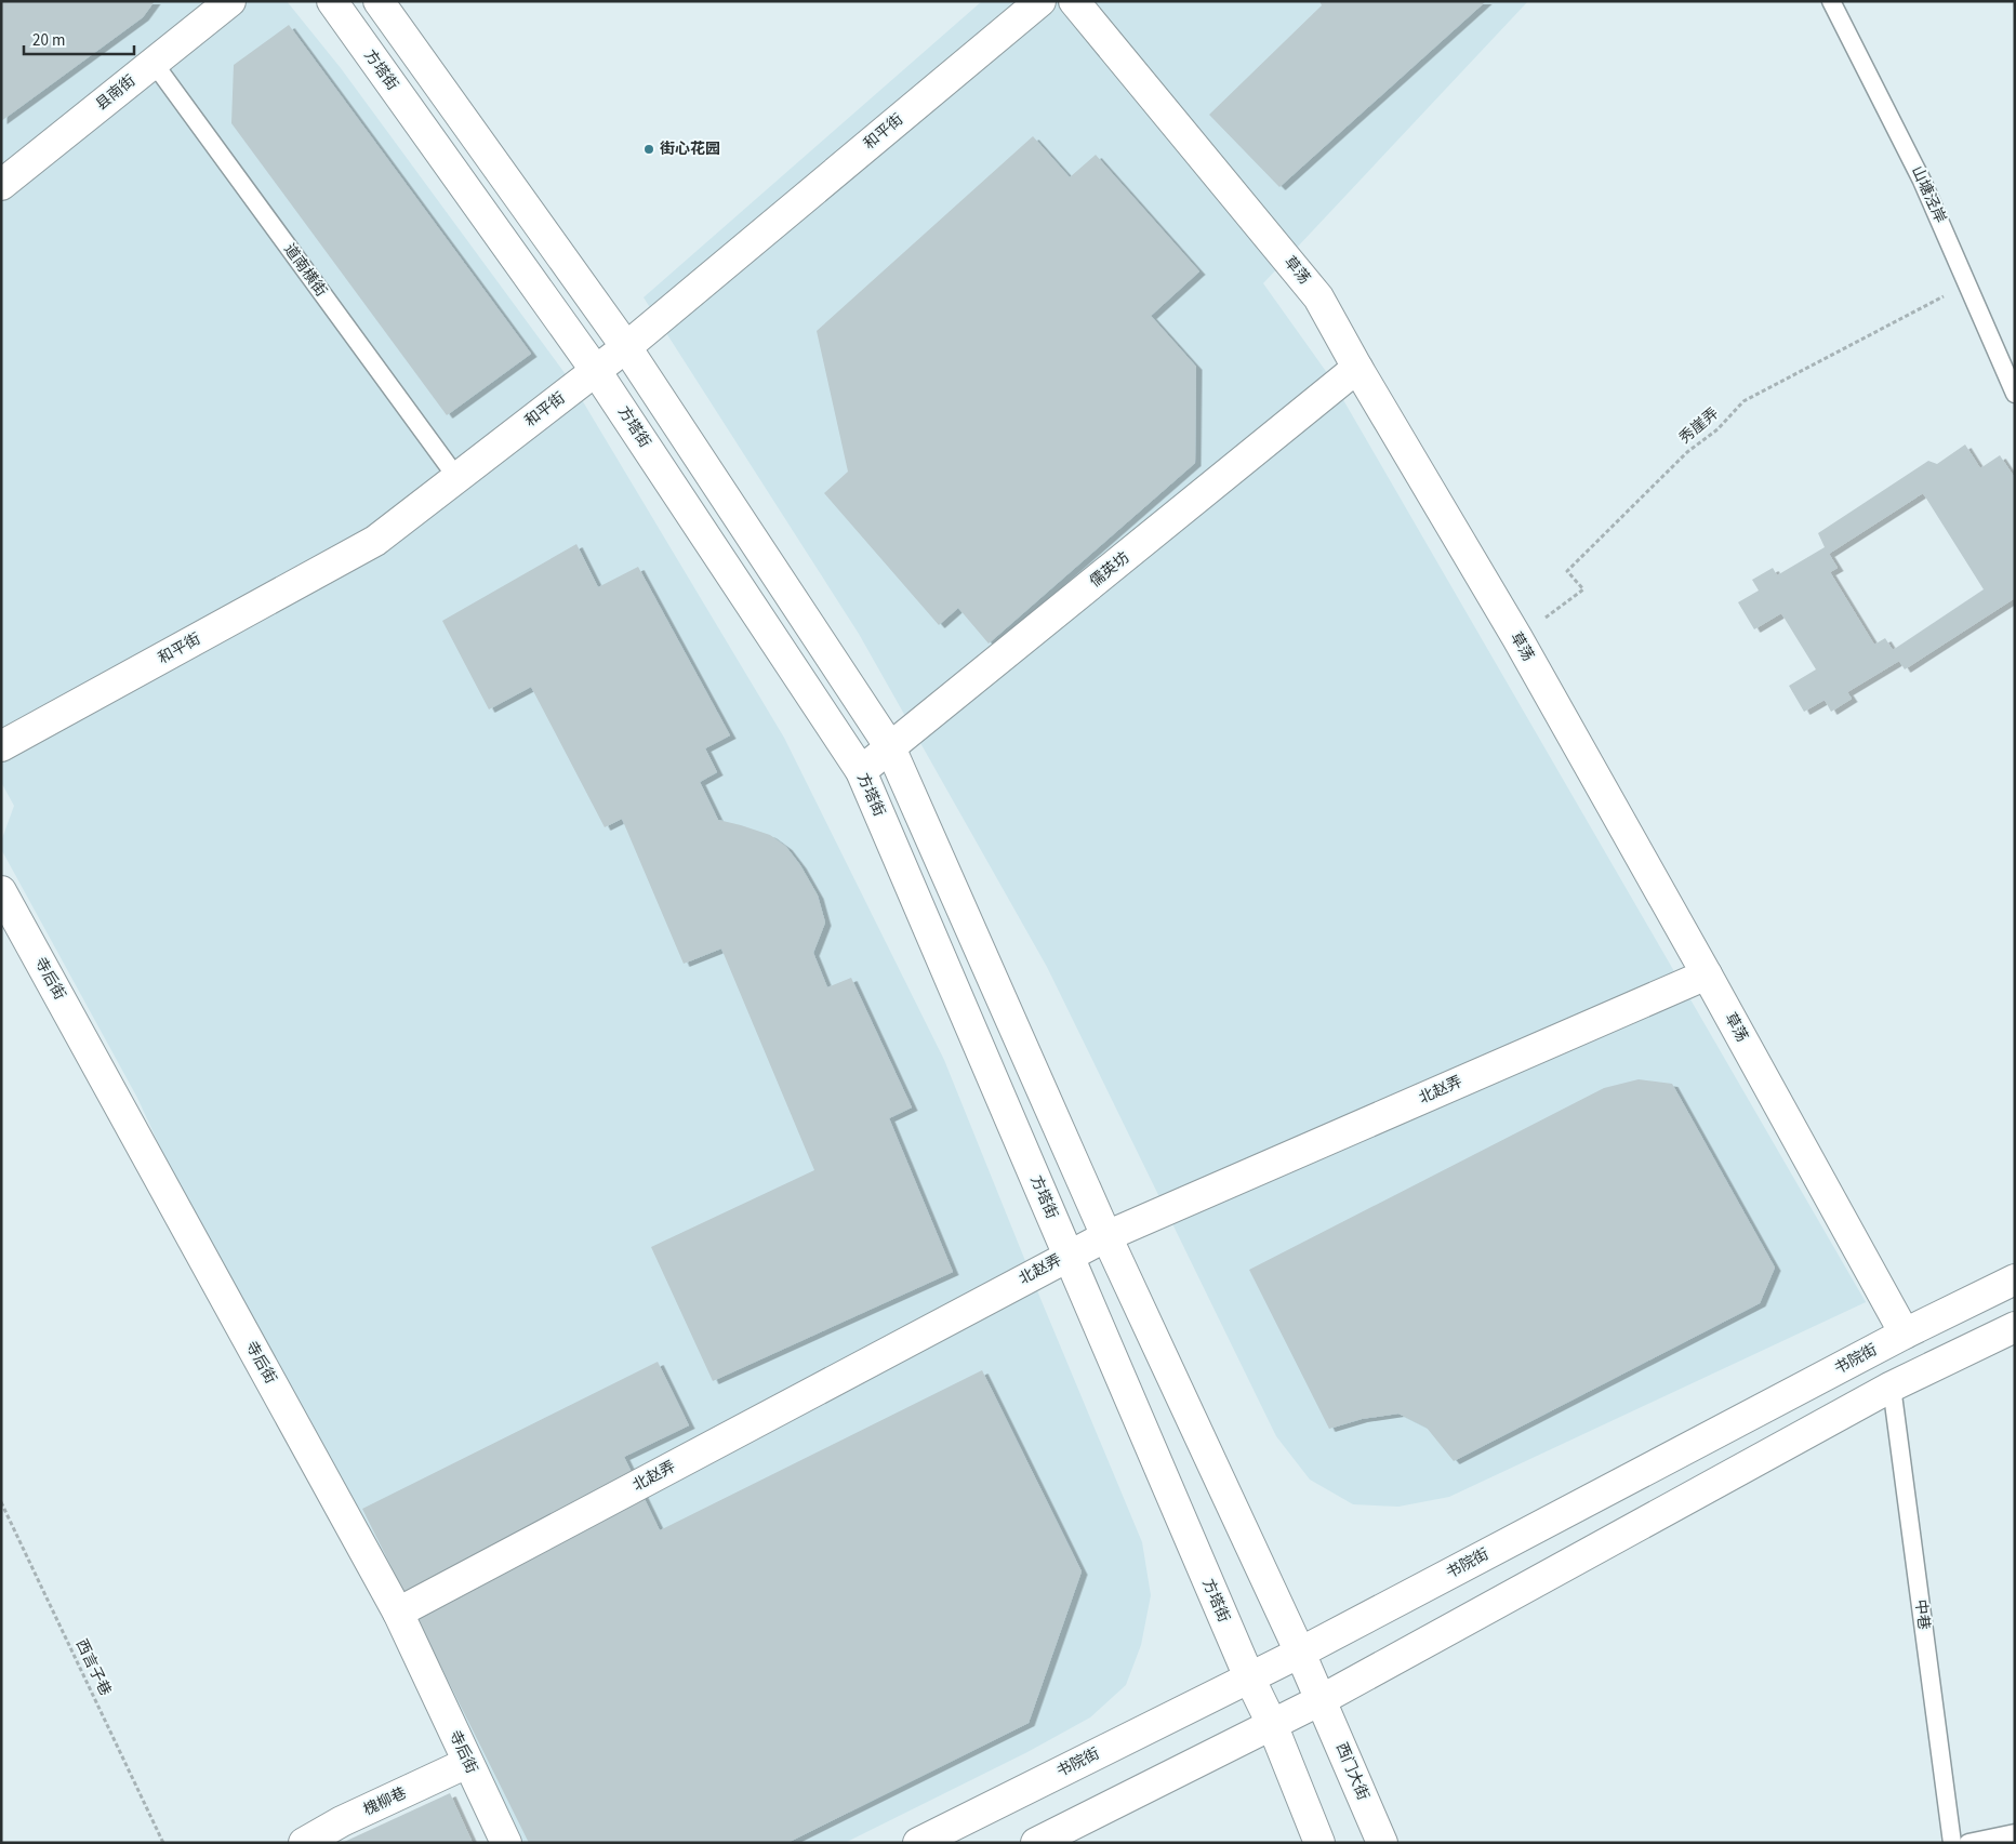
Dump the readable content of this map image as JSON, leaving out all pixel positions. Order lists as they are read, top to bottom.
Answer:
{
  "streets": {
    "street": [
      "方塔街",
      "县南街",
      "和平街",
      "草荡",
      "儒英坊",
      "寺后街",
      "北赵弄",
      "书院街",
      "西门大街",
      "槐柳巷"
    ],
    "lane": ["山塘泾岸", "道南横街", "中巷"],
    "path": ["秀崖弄", "西言子巷"]
  },
  "crossings": [
    ["方塔街", "和平街"],
    ["方塔街", "儒英坊"],
    ["方塔街", "北赵弄"],
    ["方塔街", "书院街"],
    ["县南街", "道南横街"],
    ["和平街", "道南横街"],
    ["山塘泾岸", "秀崖弄"],
    ["草荡", "秀崖弄"],
    ["草荡", "儒英坊"],
    ["草荡", "北赵弄"],
    ["草荡", "书院街"],
    ["寺后街", "北赵弄"],
    ["寺后街", "槐柳巷"],
    ["书院街", "西门大街"]
  ],
  "places": ["街心花园"],
  "scale_bar": "20 m"
}
